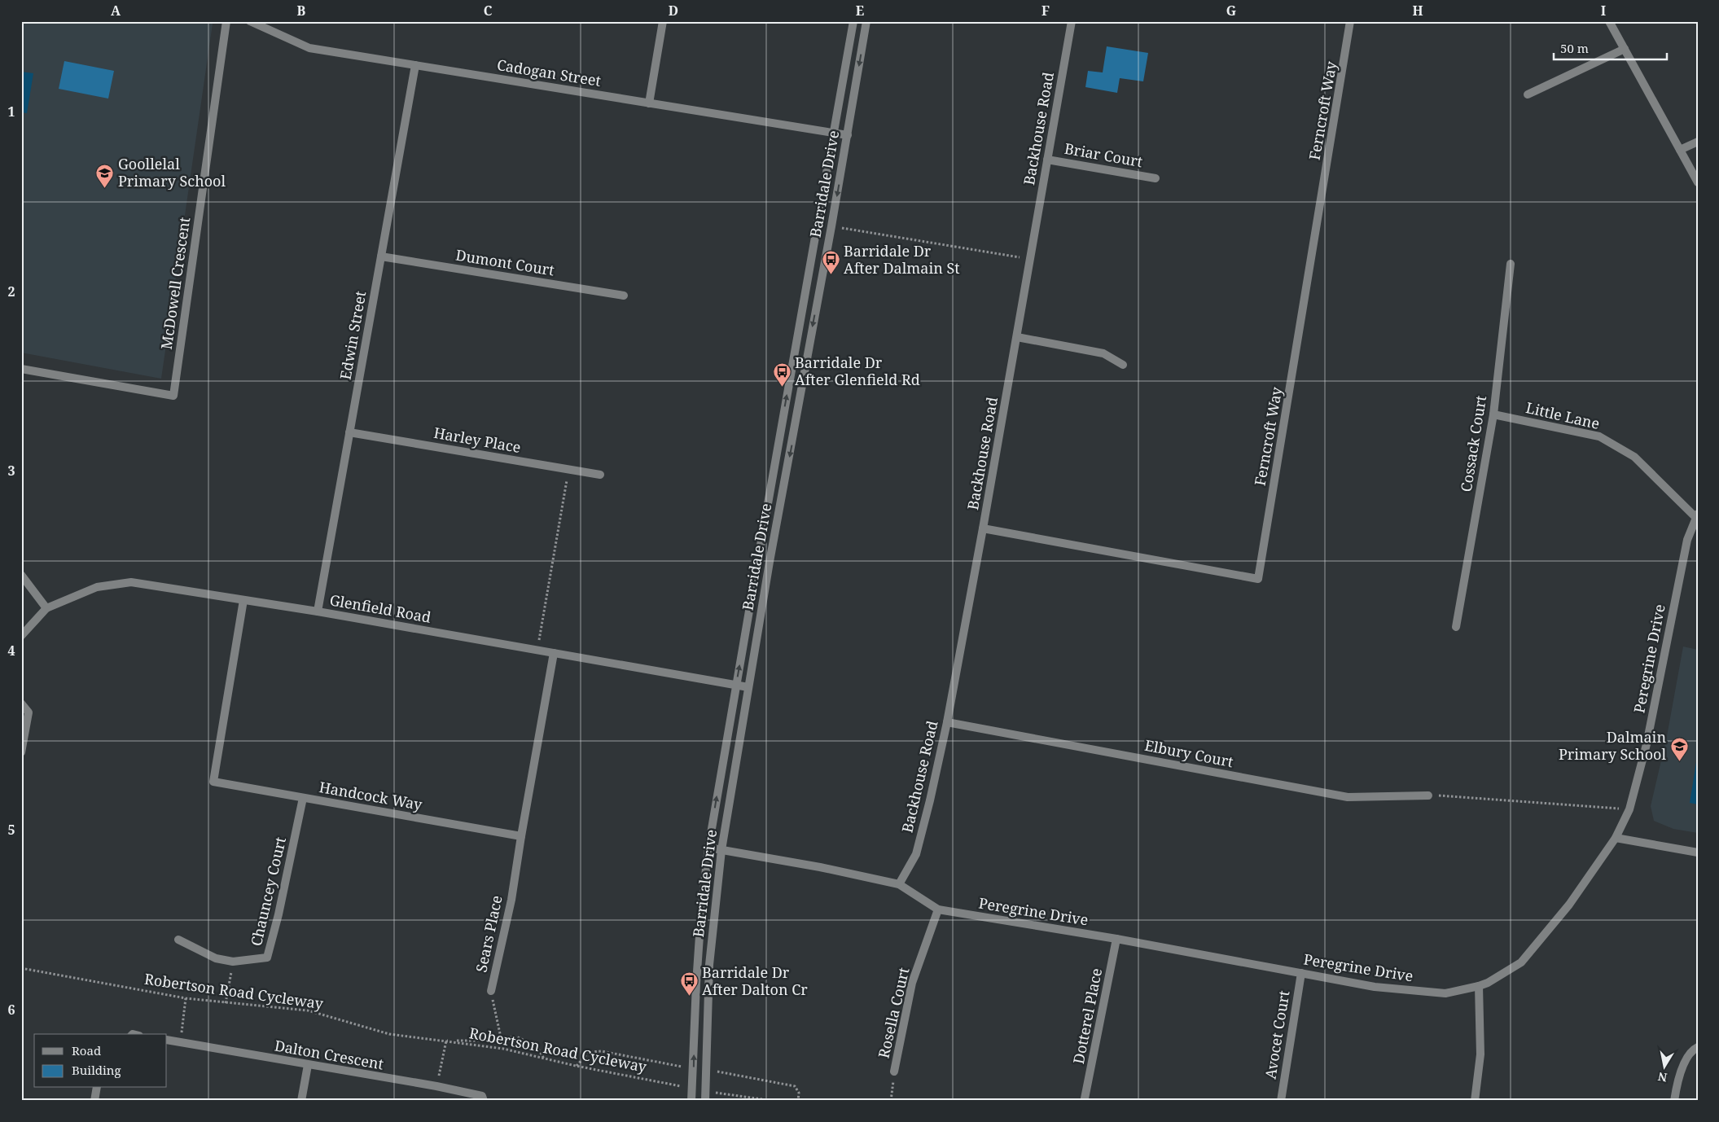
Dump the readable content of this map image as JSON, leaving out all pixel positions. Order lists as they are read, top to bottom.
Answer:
{
  "streets": {
    "street": [
      "Cadogan Street",
      "Ferncroft Way",
      "Backhouse Road",
      "Briar Court",
      "Barridale Drive",
      "Dumont Court",
      "McDowell Crescent",
      "Edwin Street",
      "Little Lane",
      "Harley Place",
      "Cossack Court",
      "Glenfield Road",
      "Peregrine Drive",
      "Elbury Court",
      "Handcock Way",
      "Chauncey Court",
      "Sears Place",
      "Rosella Court",
      "Dotterel Place",
      "Avocet Court",
      "Dalton Crescent"
    ],
    "path": ["Robertson Road Cycleway"]
  },
  "crossings": [
    ["Cadogan Street", "Barridale Drive"],
    ["Cadogan Street", "Edwin Street"],
    ["Ferncroft Way", "Backhouse Road"],
    ["Backhouse Road", "Briar Court"],
    ["Backhouse Road", "Peregrine Drive"],
    ["Backhouse Road", "Elbury Court"],
    ["Barridale Drive", "Glenfield Road"],
    ["Barridale Drive", "Peregrine Drive"],
    ["Dumont Court", "Edwin Street"],
    ["Edwin Street", "Harley Place"],
    ["Edwin Street", "Glenfield Road"],
    ["Little Lane", "Cossack Court"],
    ["Little Lane", "Peregrine Drive"],
    ["Glenfield Road", "Handcock Way"],
    ["Peregrine Drive", "Rosella Court"],
    ["Peregrine Drive", "Dotterel Place"],
    ["Peregrine Drive", "Avocet Court"],
    ["Handcock Way", "Chauncey Court"],
    ["Handcock Way", "Sears Place"]
  ],
  "places": {
    "school or university": ["Goollelal Primary School", "Dalmain Primary School"],
    "bus stop": ["Barridale Dr After Dalmain St", "Barridale Dr After Glenfield Rd", "Barridale Dr After Dalton Cr"]
  },
  "legend": ["Road", "Building"],
  "scale_bar": "50 m",
  "north": "bottom",
  "grid": {
    "columns": [
      "A",
      "B",
      "C",
      "D",
      "E",
      "F",
      "G",
      "H",
      "I"
    ],
    "rows": [
      "1",
      "2",
      "3",
      "4",
      "5",
      "6"
    ]
  }
}
